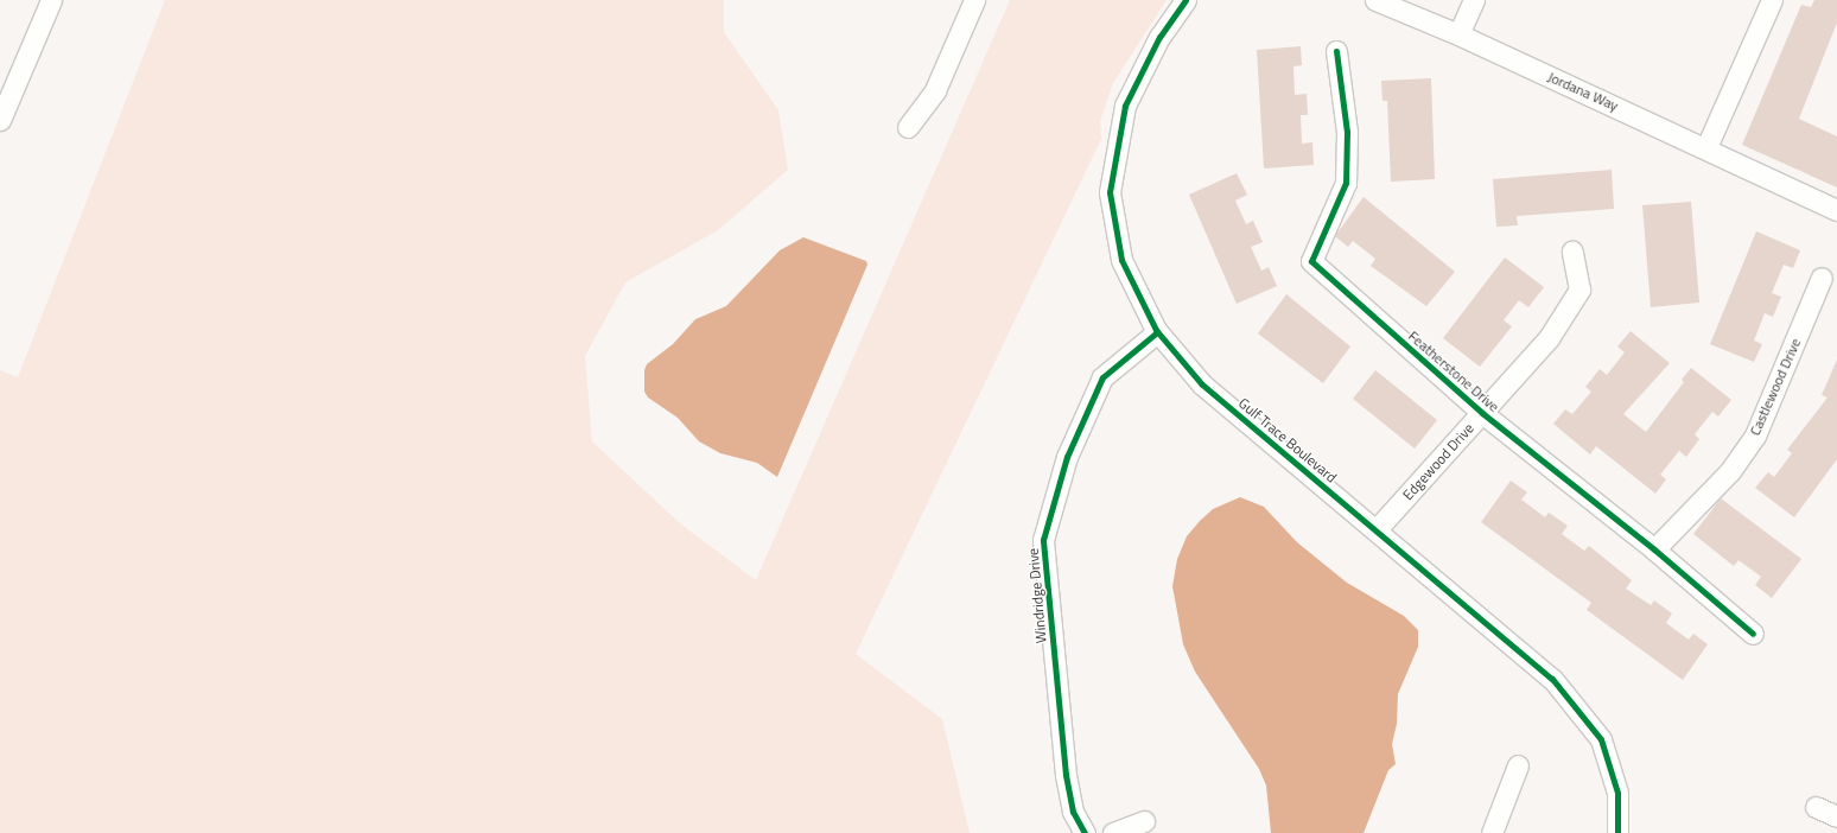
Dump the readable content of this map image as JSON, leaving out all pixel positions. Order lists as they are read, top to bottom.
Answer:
{
  "streets": {
    "street": [
      "Jordana Way",
      "Featherstone Drive",
      "Castlewood Drive",
      "Gulf Trace Boulevard",
      "Edgewood Drive",
      "Windridge Drive"
    ]
  },
  "crossings": [
    ["Featherstone Drive", "Castlewood Drive"],
    ["Featherstone Drive", "Edgewood Drive"],
    ["Gulf Trace Boulevard", "Edgewood Drive"],
    ["Gulf Trace Boulevard", "Windridge Drive"]
  ]
}
